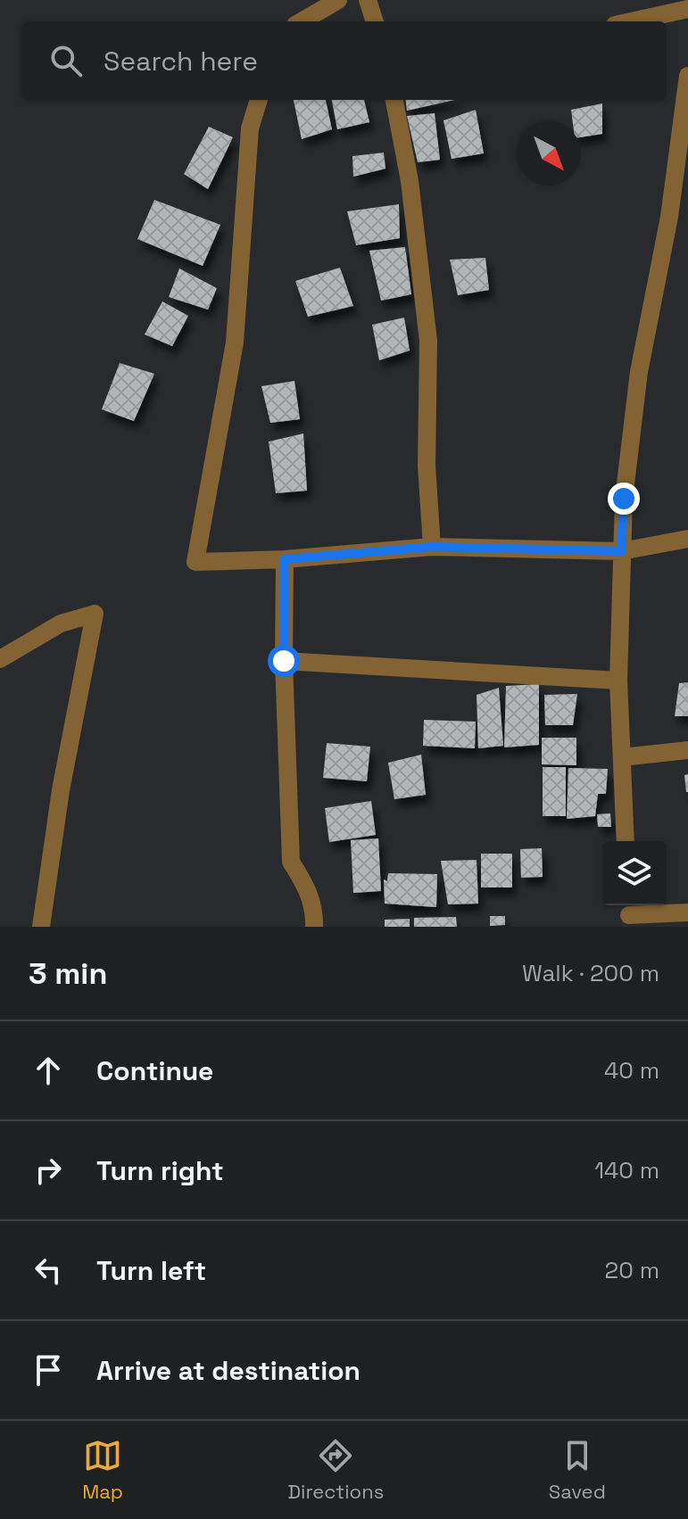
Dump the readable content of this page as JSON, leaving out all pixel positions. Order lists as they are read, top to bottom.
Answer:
{
  "north": "bottom right",
  "page": {
    "search": "Search here",
    "heading": ["3 min", "Walk · 200 m"],
    "list": [
      ["Continue", "40 m"],
      ["Turn right", "140 m"],
      ["Turn left", "20 m"],
      "Arrive at destination"
    ],
    "nav": ["Map", "Directions", "Saved"]
  }
}
